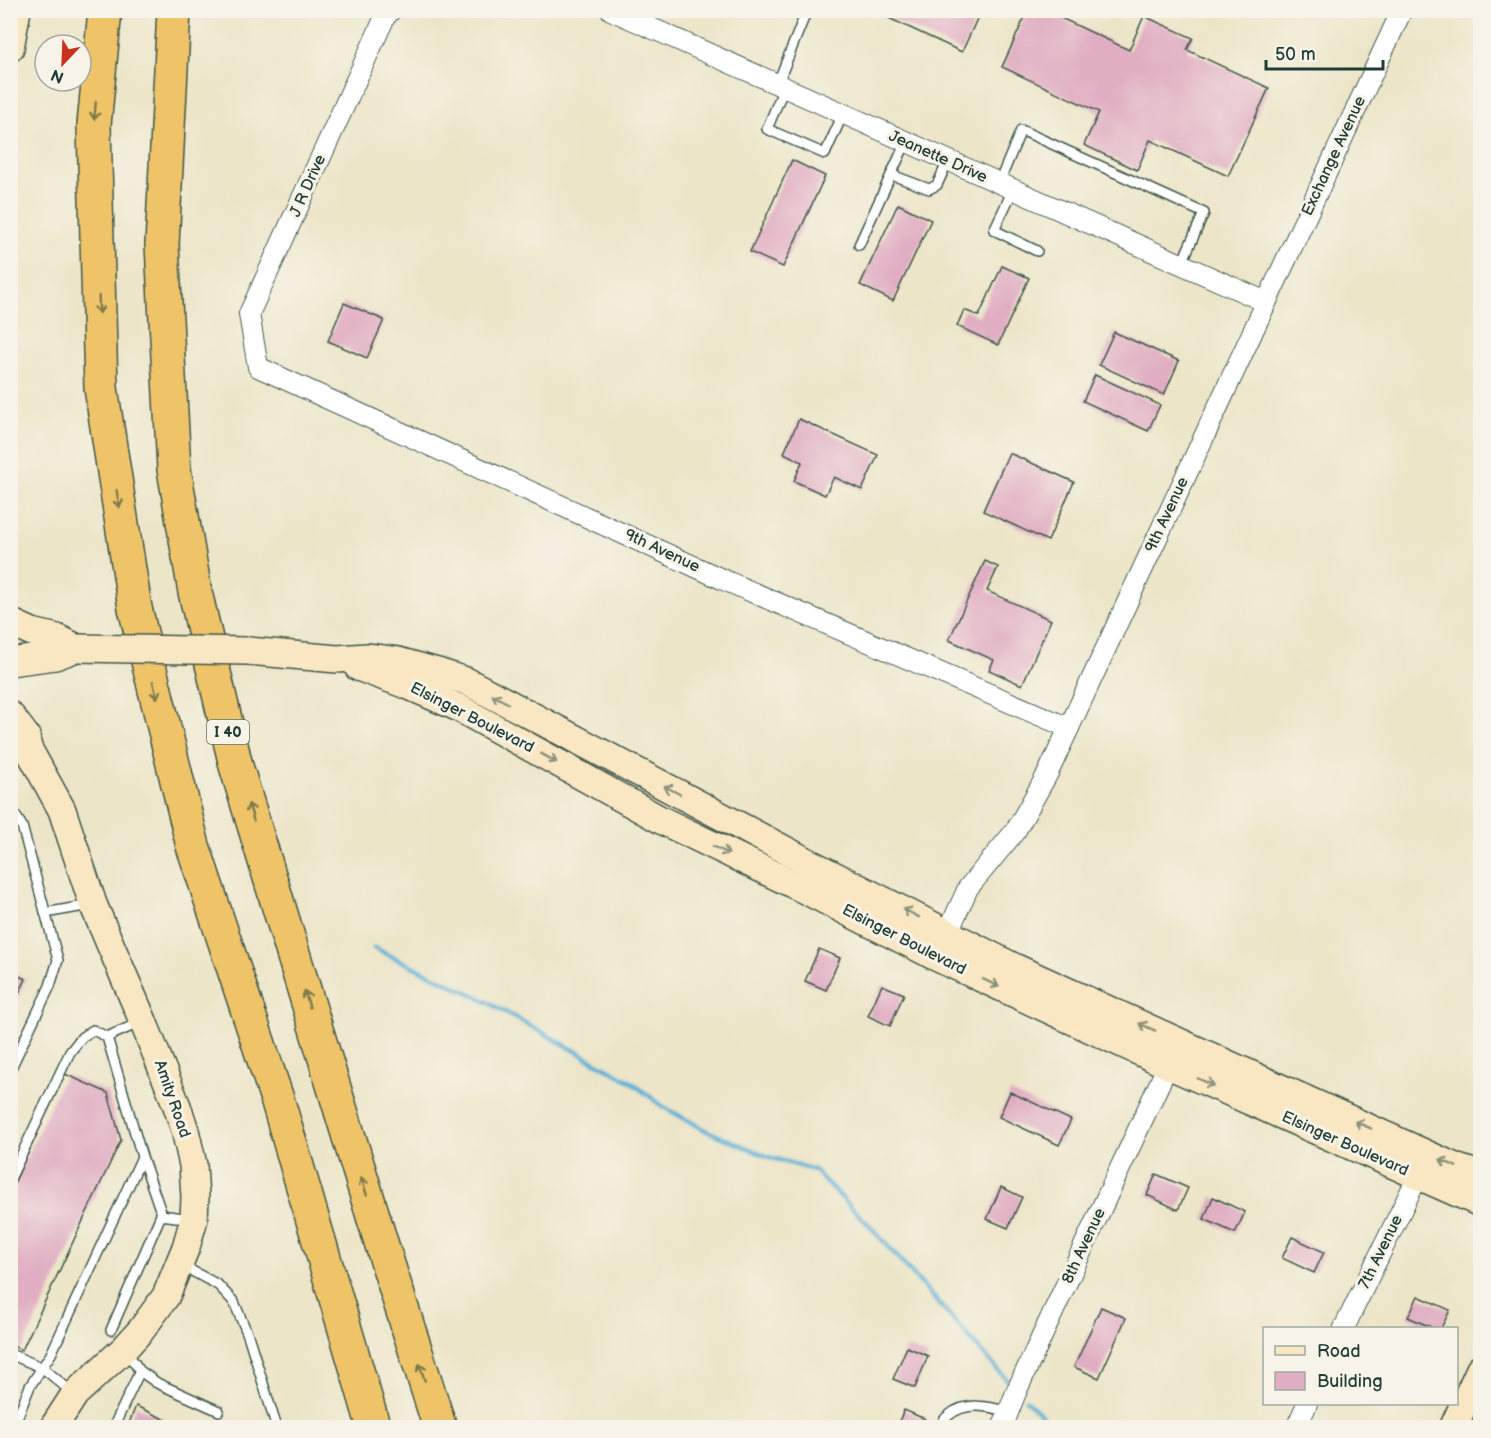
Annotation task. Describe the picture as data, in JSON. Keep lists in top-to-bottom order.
{
  "streets": {
    "highway": ["I 40"],
    "street": [
      "Exchange Avenue",
      "Jeanette Drive",
      "J R Drive",
      "9th Avenue",
      "Elsinger Boulevard",
      "Amity Road",
      "8th Avenue",
      "7th Avenue"
    ]
  },
  "crossings": [
    ["Exchange Avenue", "Jeanette Drive"],
    ["Exchange Avenue", "9th Avenue"],
    ["Jeanette Drive", "9th Avenue"],
    ["J R Drive", "9th Avenue"],
    ["9th Avenue", "Elsinger Boulevard"],
    ["Elsinger Boulevard", "8th Avenue"],
    ["Elsinger Boulevard", "7th Avenue"]
  ],
  "legend": ["Road", "Building"],
  "scale_bar": "50 m",
  "north": "bottom left"
}
